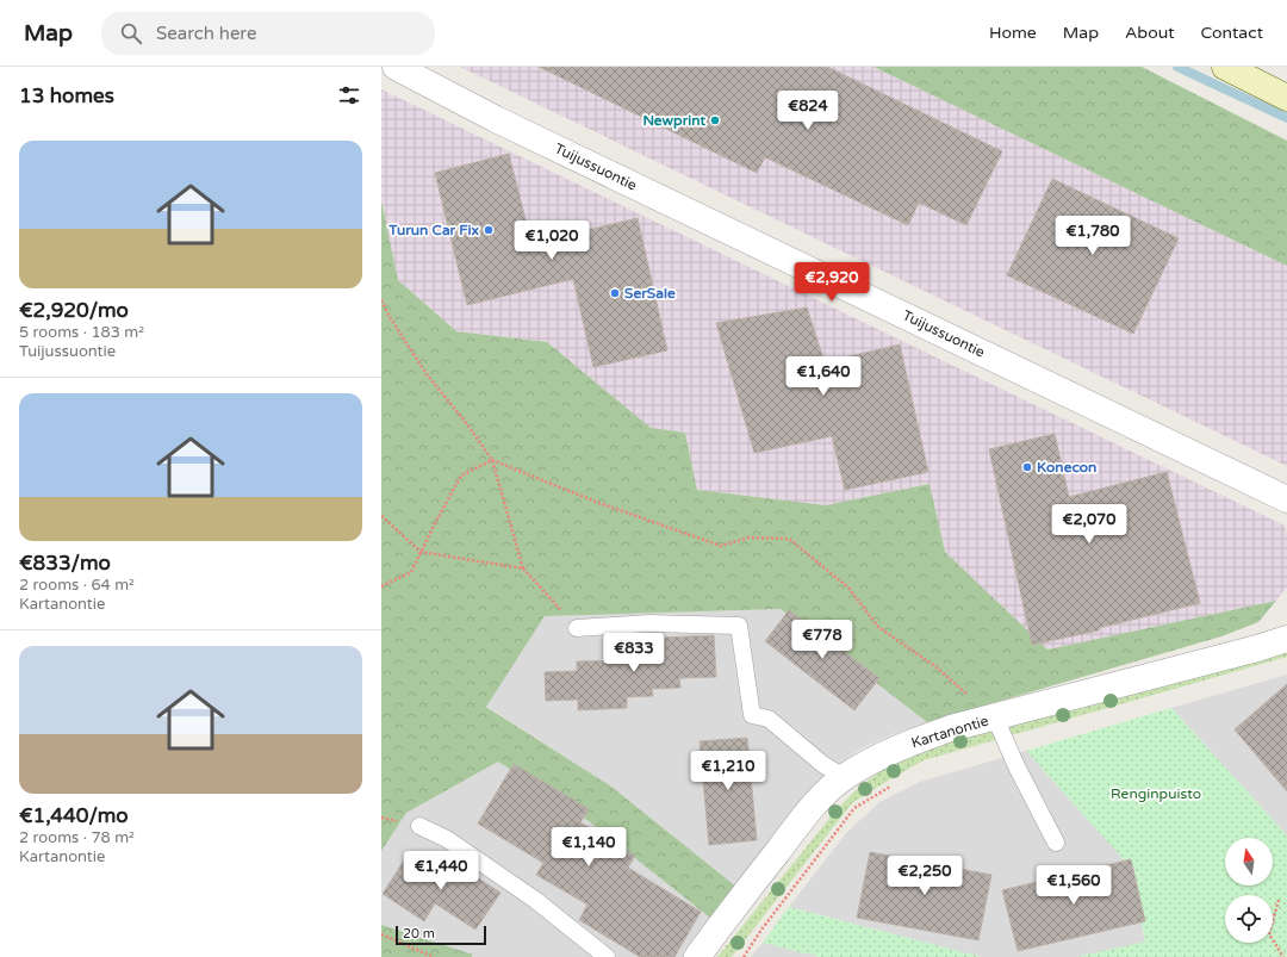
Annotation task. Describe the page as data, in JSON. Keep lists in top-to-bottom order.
{
  "streets": {
    "street": ["Tuijussuontie", "Kartanontie"]
  },
  "parks": ["Renginpuisto"],
  "places": [
    "Newprint",
    "Turun Car Fix",
    "SerSale",
    "Konecon"
  ],
  "scale_bar": "20 m",
  "north": "top",
  "page": {
    "header": "Map",
    "search": "Search here",
    "nav": [
      "Home",
      "Map",
      "About",
      "Contact"
    ],
    "heading": "13 homes",
    "price": [
      "€824",
      "€1,780",
      "€1,020",
      "€2,920",
      "€1,640",
      "€2,070",
      "€778",
      "€833",
      "€1,210",
      "€1,140",
      "€1,440",
      "€2,250",
      "€1,560"
    ],
    "list": [
      {
        "name": "€2,920/mo",
        "note": "5 rooms · 183 m² · Tuijussuontie"
      },
      {
        "name": "€833/mo",
        "note": "2 rooms · 64 m² · Kartanontie"
      },
      {
        "name": "€1,440/mo",
        "note": "2 rooms · 78 m² · Kartanontie"
      }
    ],
    "scale": "20 m"
  }
}
